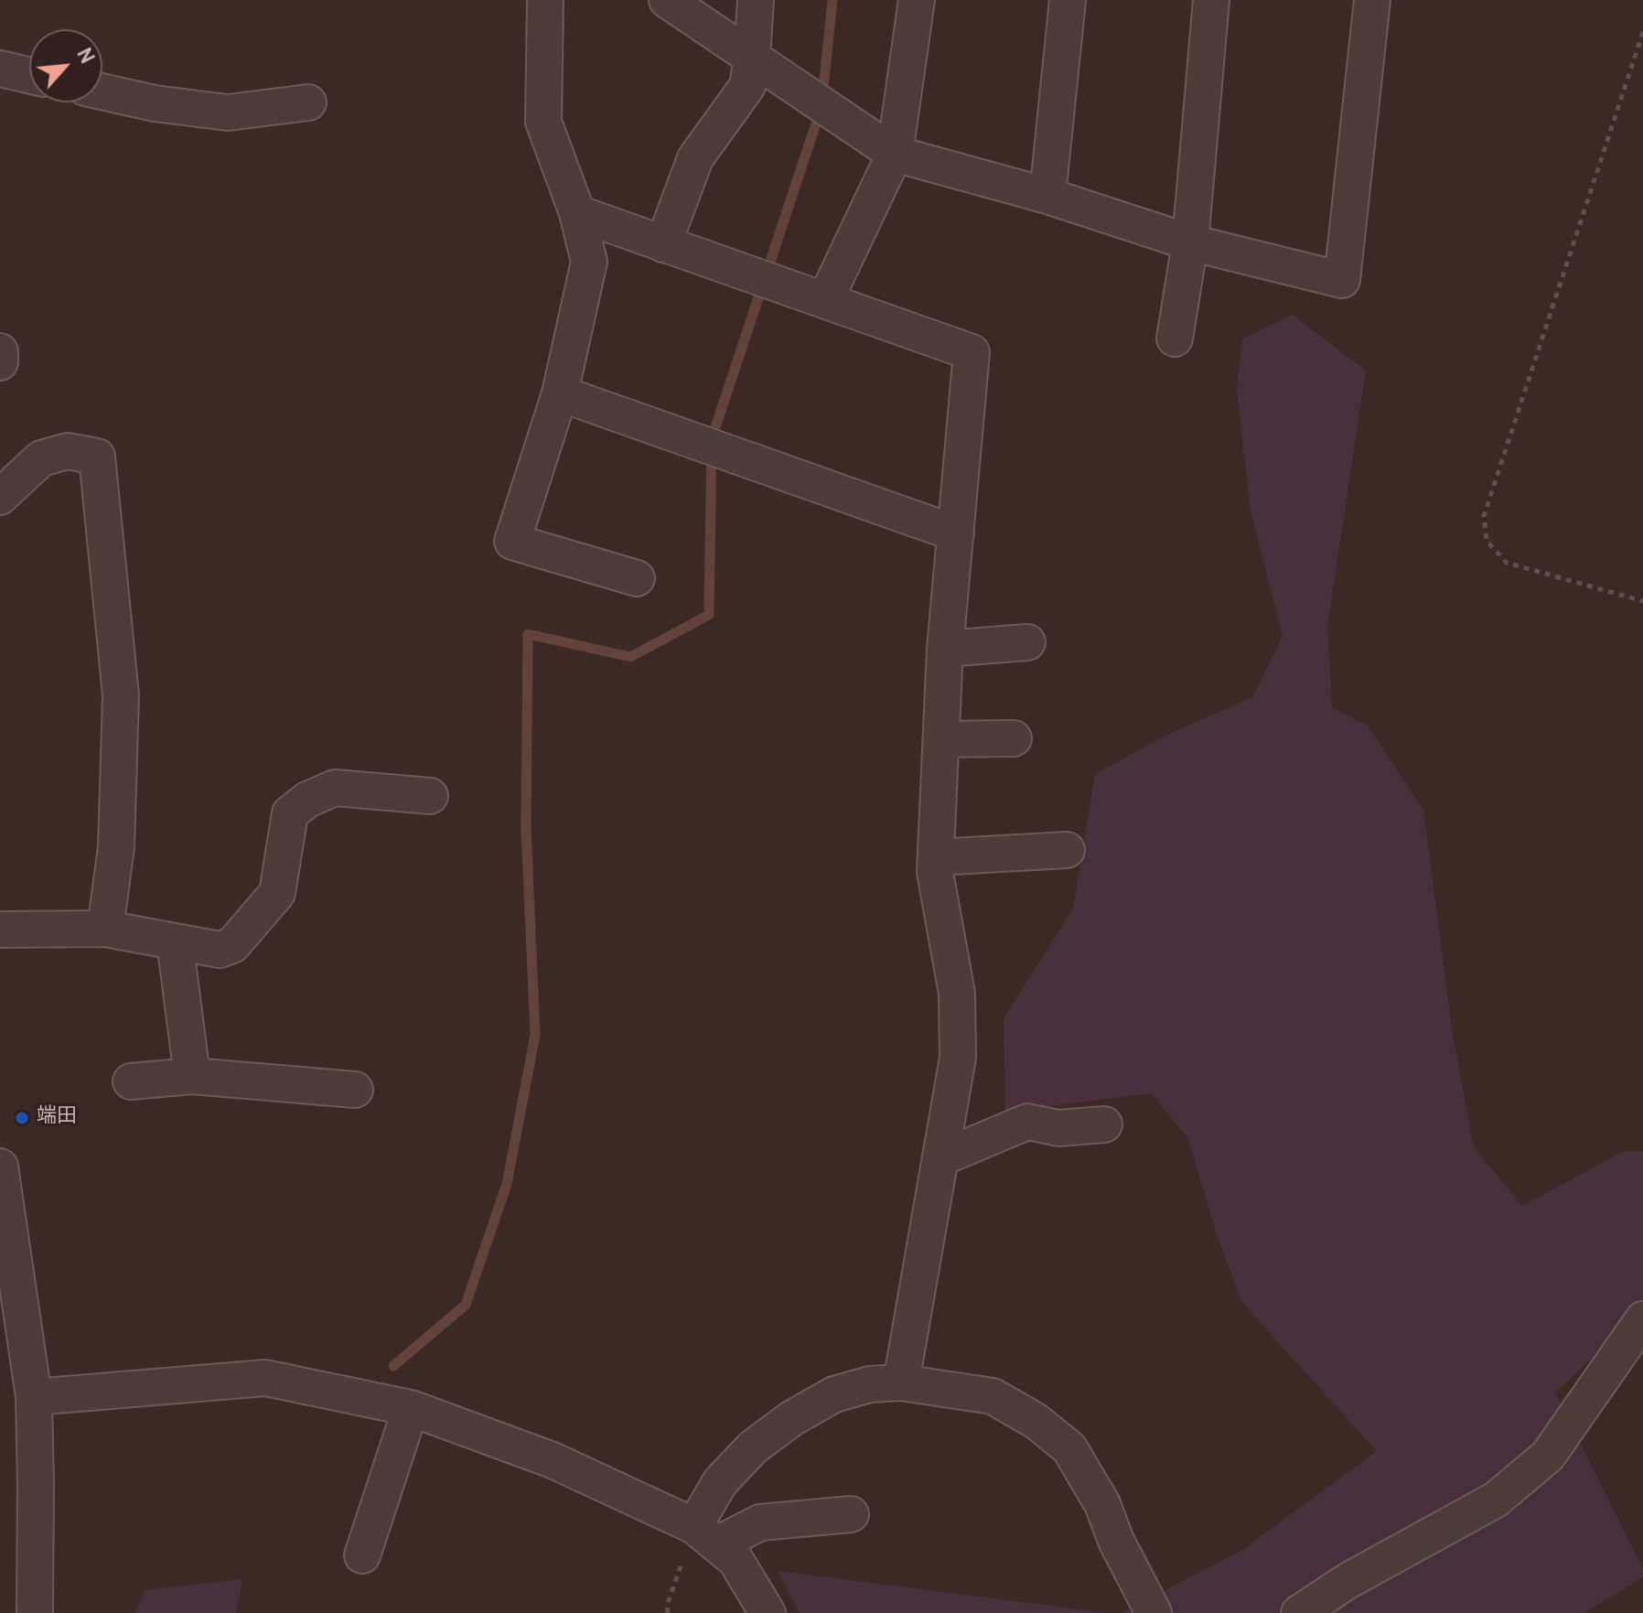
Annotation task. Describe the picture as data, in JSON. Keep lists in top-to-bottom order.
{
  "places": ["端田"],
  "north": "top right"
}
